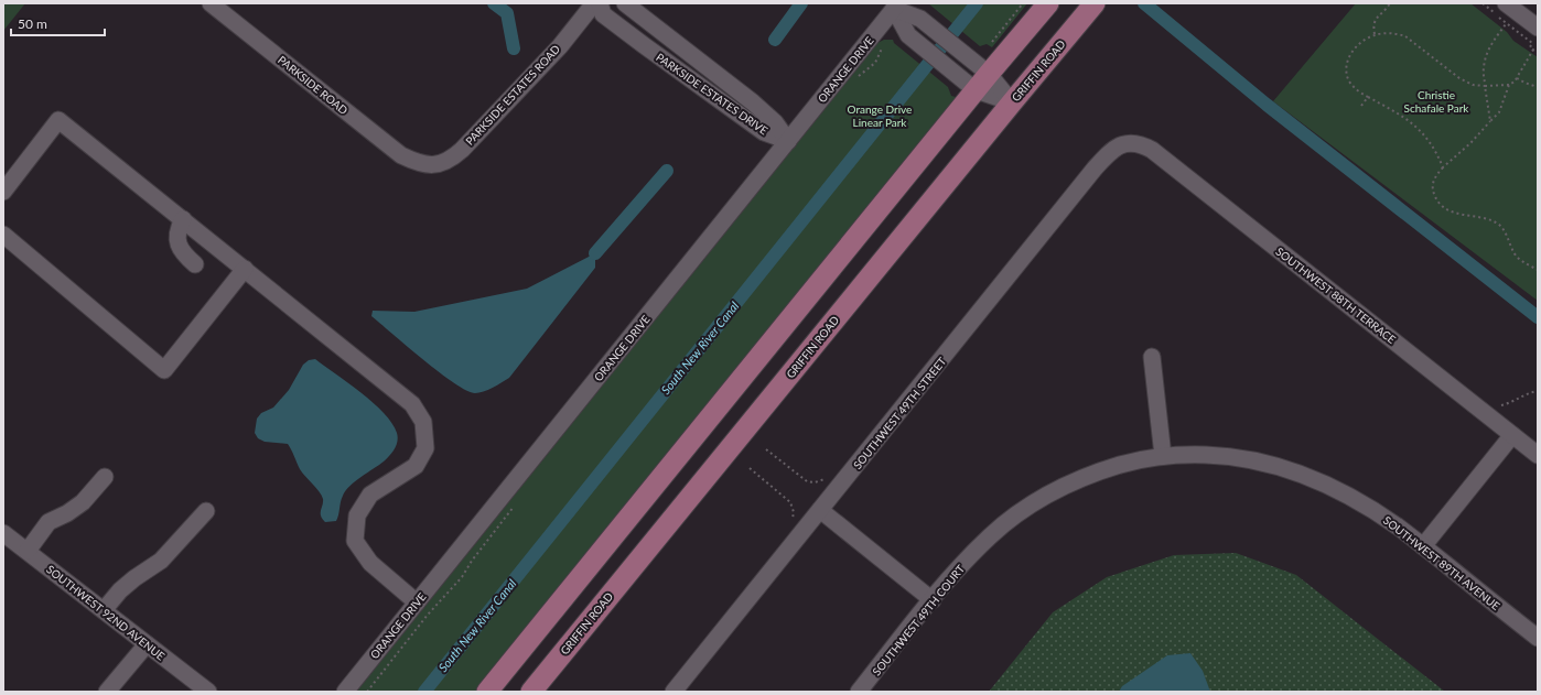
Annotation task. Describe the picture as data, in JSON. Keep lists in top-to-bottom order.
{
  "streets": {
    "main road": ["GRIFFIN ROAD"],
    "street": [
      "ORANGE DRIVE",
      "PARKSIDE ROAD",
      "PARKSIDE ESTATES DRIVE",
      "PARKSIDE ESTATES ROAD",
      "SOUTHWEST 88TH TERRACE",
      "SOUTHWEST 49TH STREET",
      "SOUTHWEST 89TH AVENUE",
      "SOUTHWEST 92ND AVENUE",
      "SOUTHWEST 49TH COURT"
    ]
  },
  "crossings": [
    ["ORANGE DRIVE", "PARKSIDE ESTATES DRIVE"],
    ["PARKSIDE ROAD", "PARKSIDE ESTATES ROAD"],
    ["SOUTHWEST 88TH TERRACE", "SOUTHWEST 49TH STREET"],
    ["SOUTHWEST 89TH AVENUE", "SOUTHWEST 49TH COURT"]
  ],
  "water": ["South New River Canal"],
  "parks": ["Christie Schafale Park", "Orange Drive Linear Park"],
  "scale_bar": "50 m"
}
